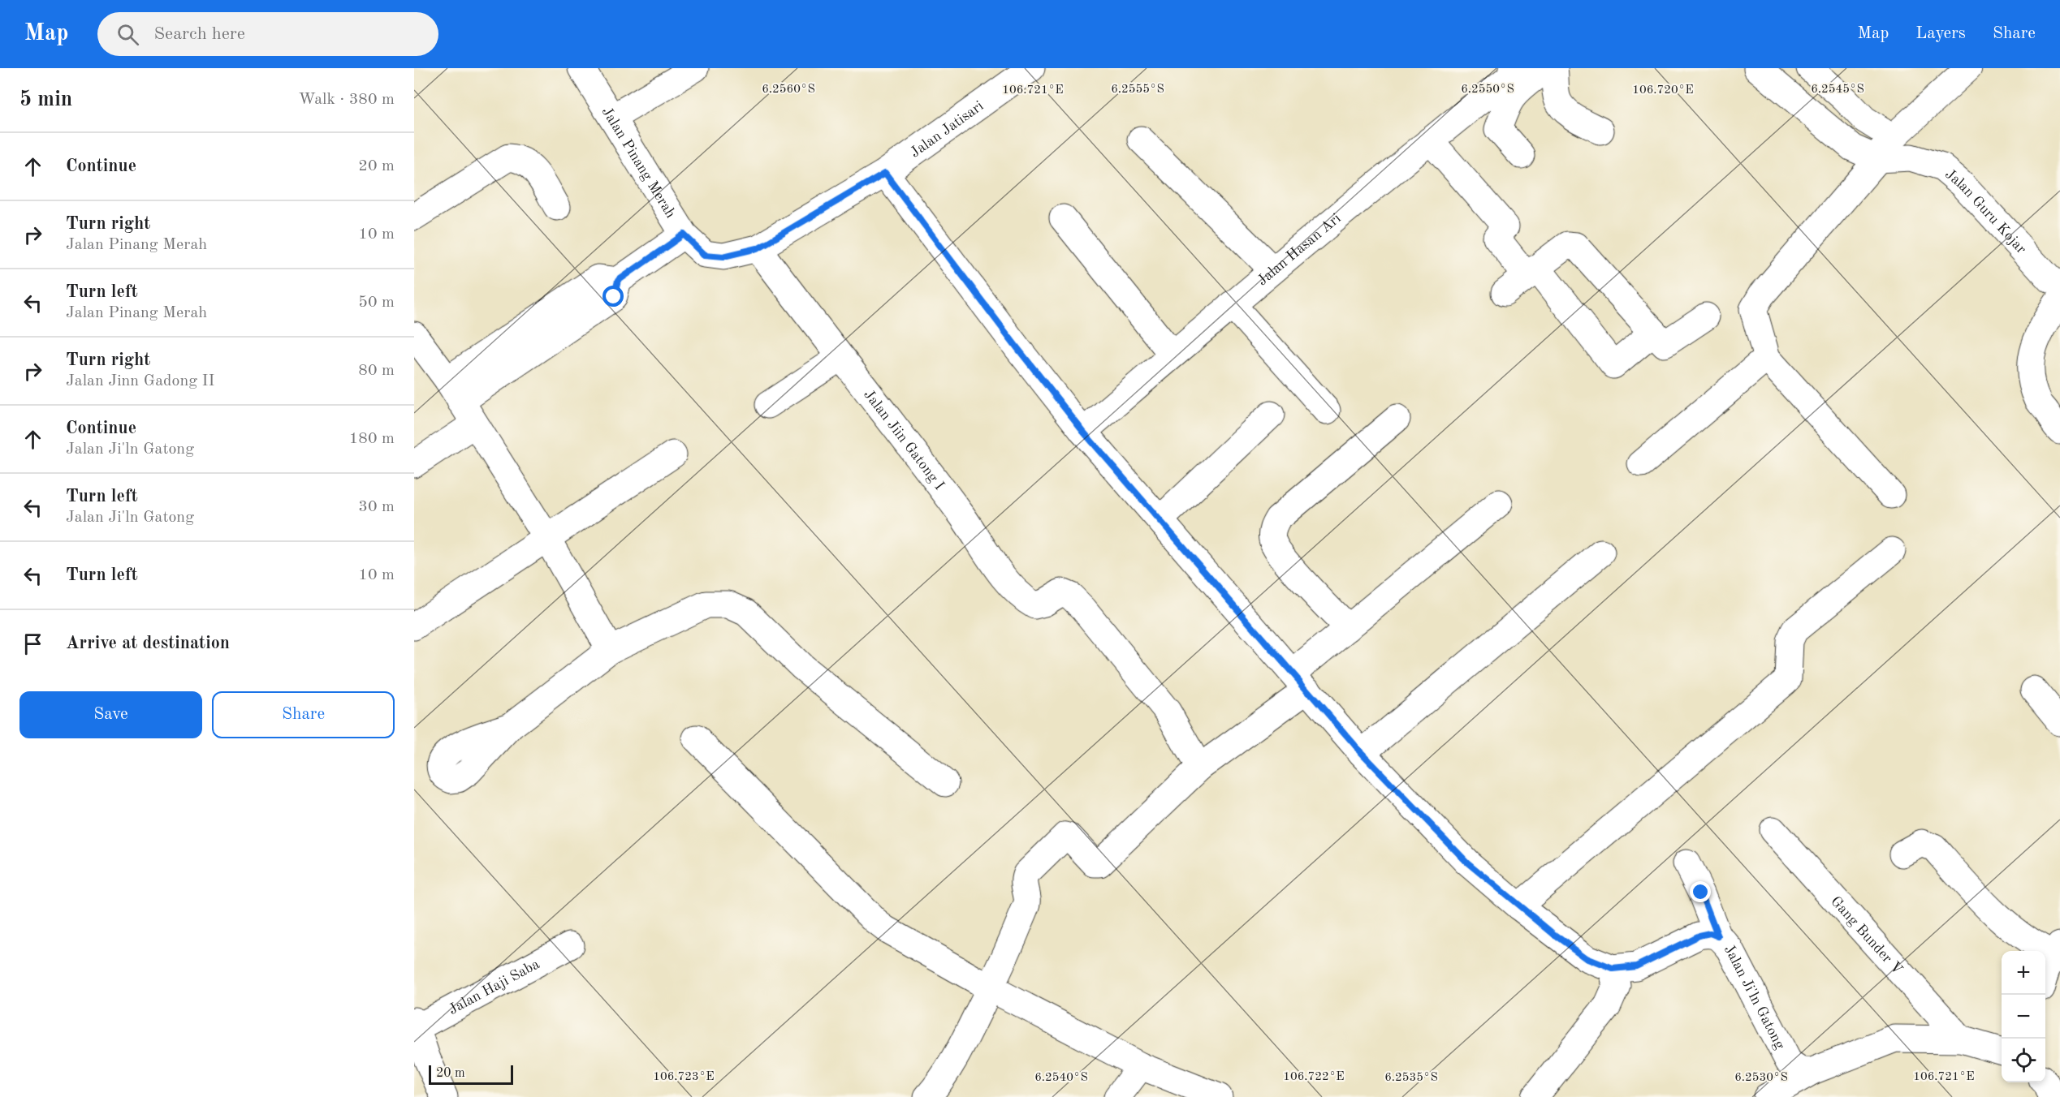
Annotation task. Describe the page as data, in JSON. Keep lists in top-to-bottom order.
{
  "streets": {
    "street": [
      "Jalan Jatisari",
      "Jalan Pinang Merah",
      "Jalan Guru Kojar",
      "Jalan Hasan Ari",
      "Jalan Jiin Gatong I",
      "Gang Bunder V",
      "Jalan Haji Saba",
      "Jalan Ji'ln Gatong"
    ]
  },
  "crossings": [
    ["Jalan Jatisari", "Jalan Pinang Merah"],
    ["Jalan Jatisari", "Jalan Ji'ln Gatong"],
    ["Jalan Pinang Merah", "Jalan Jiin Gatong I"],
    ["Jalan Pinang Merah", "Jalan Ji'ln Gatong"],
    ["Jalan Hasan Ari", "Jalan Ji'ln Gatong"]
  ],
  "scale_bar": "20 m",
  "page": {
    "header": "Map",
    "search": "Search here",
    "nav": ["Map", "Layers", "Share"],
    "heading": ["5 min", "Walk · 380 m"],
    "list": [
      ["Continue", "20 m"],
      ["Turn right", "Jalan Pinang Merah", "10 m"],
      ["Turn left", "Jalan Pinang Merah", "50 m"],
      ["Turn right", "Jalan Jinn Gadong II", "80 m"],
      ["Continue", "Jalan Ji'ln Gatong", "180 m"],
      ["Turn left", "Jalan Ji'ln Gatong", "30 m"],
      ["Turn left", "10 m"],
      "Arrive at destination"
    ],
    "buttons": ["Save", "Share"],
    "map_buttons": ["+", "−"],
    "scale": "20 m"
  },
  "coordinates": [
    "6.2560°S",
    "6.2555°S",
    "6.2550°S",
    "6.2545°S",
    "106.721°E",
    "106.720°E",
    "106.723°E",
    "106.722°E",
    "6.2540°S",
    "6.2535°S",
    "6.2530°S"
  ]
}
